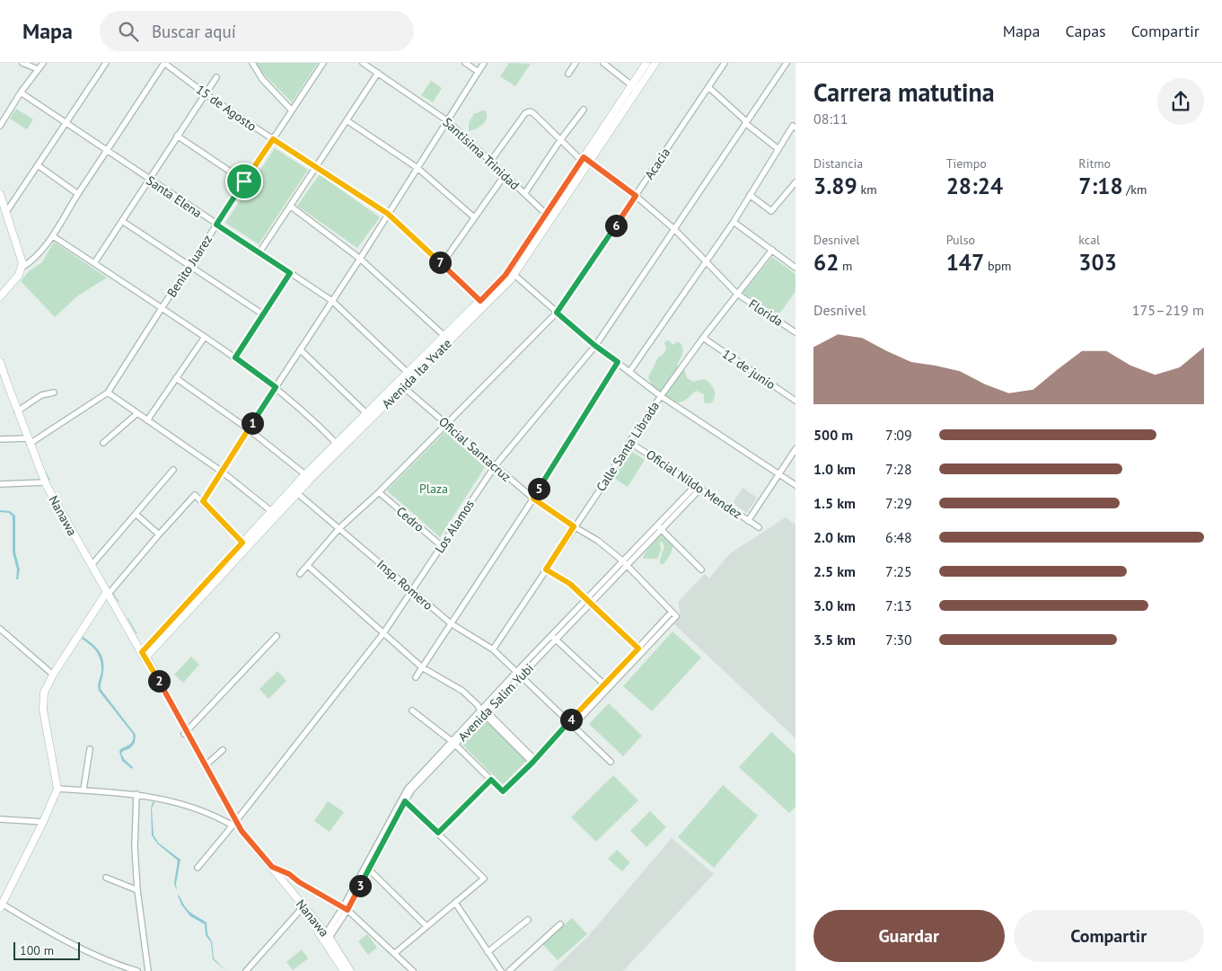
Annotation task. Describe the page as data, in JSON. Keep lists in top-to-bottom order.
{
  "streets": {
    "street": [
      "15 de Agosto",
      "Santisima Trinidad",
      "Acacia",
      "Santa Elena",
      "Benito Juarez",
      "Florida",
      "12 de junio",
      "Avenida Ita Yvate",
      "Calle Santa Librada",
      "Oficial Santacruz",
      "Oficial Nildo Mendez",
      "Nanawa",
      "Cedro",
      "Los Alamos",
      "Insp. Romero",
      "Avenida Salim Yubi"
    ]
  },
  "crossings": [
    ["15 de Agosto", "Benito Juarez"],
    ["15 de Agosto", "Avenida Ita Yvate"],
    ["Santisima Trinidad", "Florida"],
    ["Santisima Trinidad", "Avenida Ita Yvate"],
    ["Acacia", "Florida"],
    ["Acacia", "Oficial Santacruz"],
    ["Acacia", "Cedro"],
    ["Acacia", "Insp. Romero"],
    ["Santa Elena", "Benito Juarez"],
    ["Santa Elena", "Avenida Ita Yvate"],
    ["Benito Juarez", "Nanawa"],
    ["Florida", "Avenida Ita Yvate"],
    ["Florida", "Calle Santa Librada"],
    ["Florida", "Los Alamos"],
    ["12 de junio", "Calle Santa Librada"],
    ["Avenida Ita Yvate", "Oficial Santacruz"],
    ["Avenida Ita Yvate", "Nanawa"],
    ["Avenida Ita Yvate", "Insp. Romero"],
    ["Calle Santa Librada", "Oficial Santacruz"],
    ["Calle Santa Librada", "Oficial Nildo Mendez"],
    ["Calle Santa Librada", "Insp. Romero"],
    ["Oficial Santacruz", "Los Alamos"],
    ["Oficial Santacruz", "Avenida Salim Yubi"],
    ["Oficial Nildo Mendez", "Avenida Salim Yubi"],
    ["Nanawa", "Los Alamos"],
    ["Nanawa", "Avenida Salim Yubi"],
    ["Cedro", "Los Alamos"],
    ["Los Alamos", "Insp. Romero"],
    ["Insp. Romero", "Avenida Salim Yubi"]
  ],
  "parks": ["Plaza"],
  "scale_bar": "100 m",
  "page": {
    "header": "Mapa",
    "search": "Buscar aquí",
    "nav": ["Mapa", "Capas", "Compartir"],
    "heading": ["Carrera matutina", "08:11"],
    "stats": [
      ["Distancia", "3.89 km"],
      ["Tiempo", "28:24"],
      ["Ritmo", "7:18 /km"],
      ["Desnivel", "62 m"],
      ["Pulso", "147 bpm"],
      ["kcal", "303"]
    ],
    "pins": [
      "6",
      "7",
      "1",
      "5",
      "2",
      "4",
      "3"
    ],
    "chart": ["Desnivel", "175–219 m"],
    "list": [
      {
        "name": "500 m",
        "note": "7:09"
      },
      {
        "name": "1.0 km",
        "note": "7:28"
      },
      {
        "name": "1.5 km",
        "note": "7:29"
      },
      {
        "name": "2.0 km",
        "note": "6:48"
      },
      {
        "name": "2.5 km",
        "note": "7:25"
      },
      {
        "name": "3.0 km",
        "note": "7:13"
      },
      {
        "name": "3.5 km",
        "note": "7:30"
      }
    ],
    "buttons": ["Guardar", "Compartir"],
    "scale": "100 m"
  }
}
